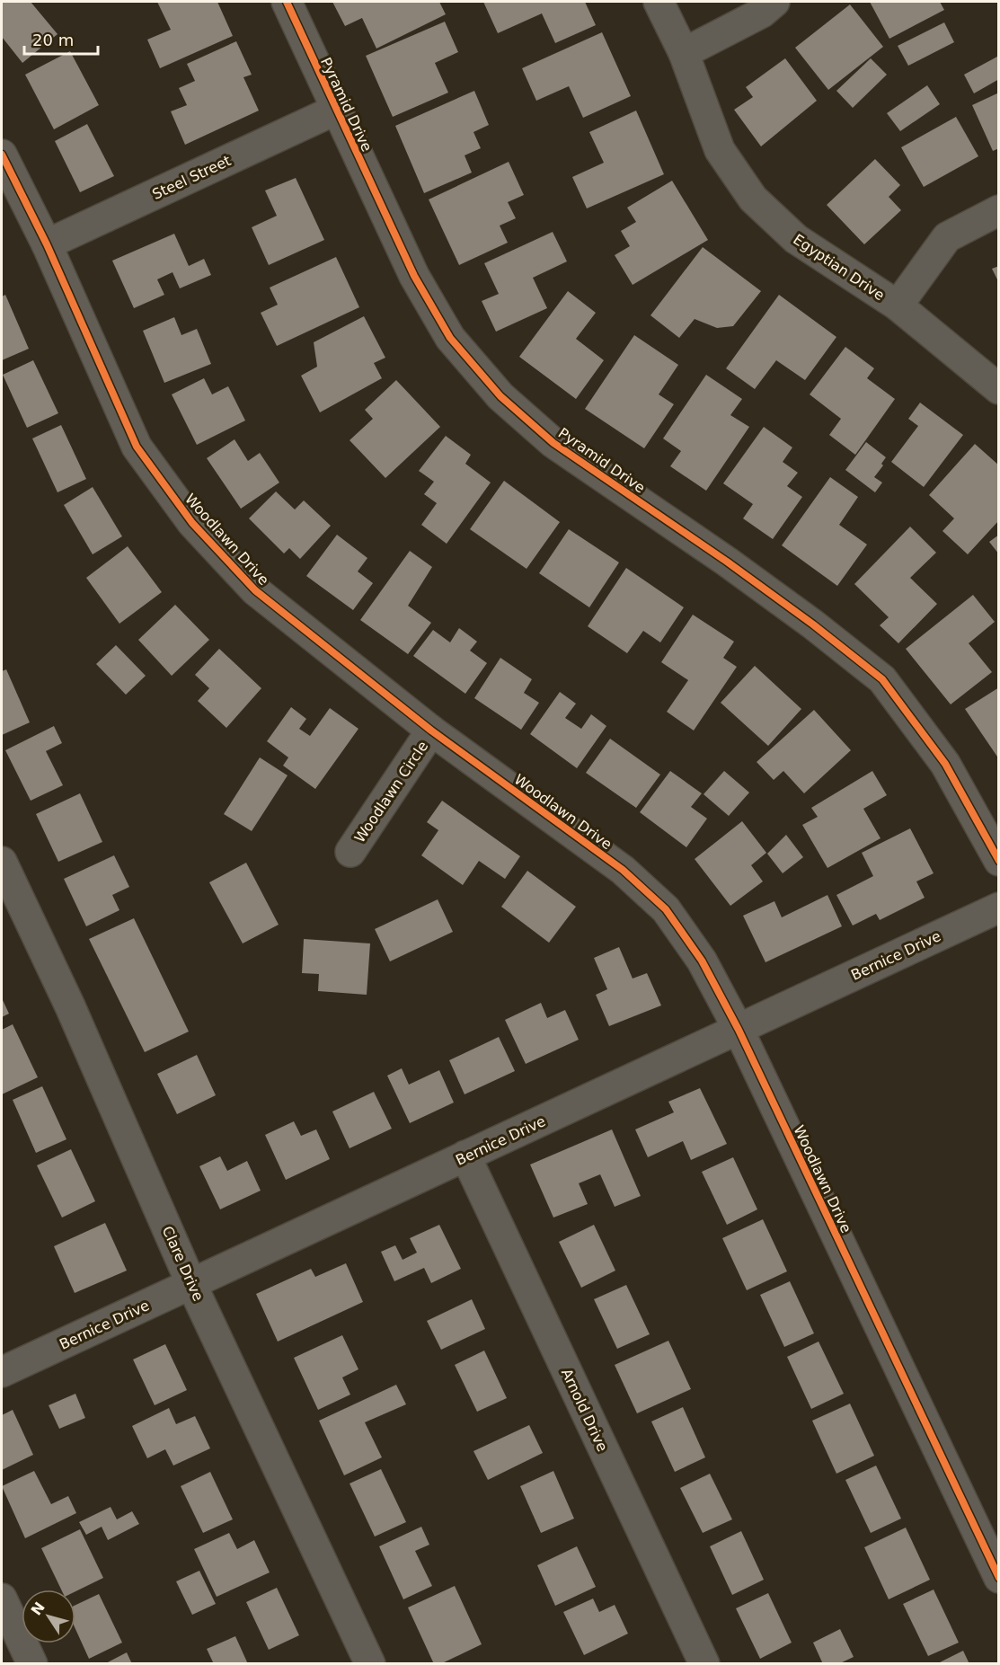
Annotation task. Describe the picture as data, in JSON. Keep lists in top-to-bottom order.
{
  "streets": {
    "street": [
      "Pyramid Drive",
      "Steel Street",
      "Egyptian Drive",
      "Woodlawn Drive",
      "Woodlawn Circle",
      "Bernice Drive",
      "Clare Drive",
      "Arnold Drive"
    ]
  },
  "crossings": [
    ["Pyramid Drive", "Steel Street"],
    ["Steel Street", "Woodlawn Drive"],
    ["Woodlawn Drive", "Woodlawn Circle"],
    ["Woodlawn Drive", "Bernice Drive"],
    ["Bernice Drive", "Clare Drive"],
    ["Bernice Drive", "Arnold Drive"]
  ],
  "scale_bar": "20 m",
  "north": "top left"
}
